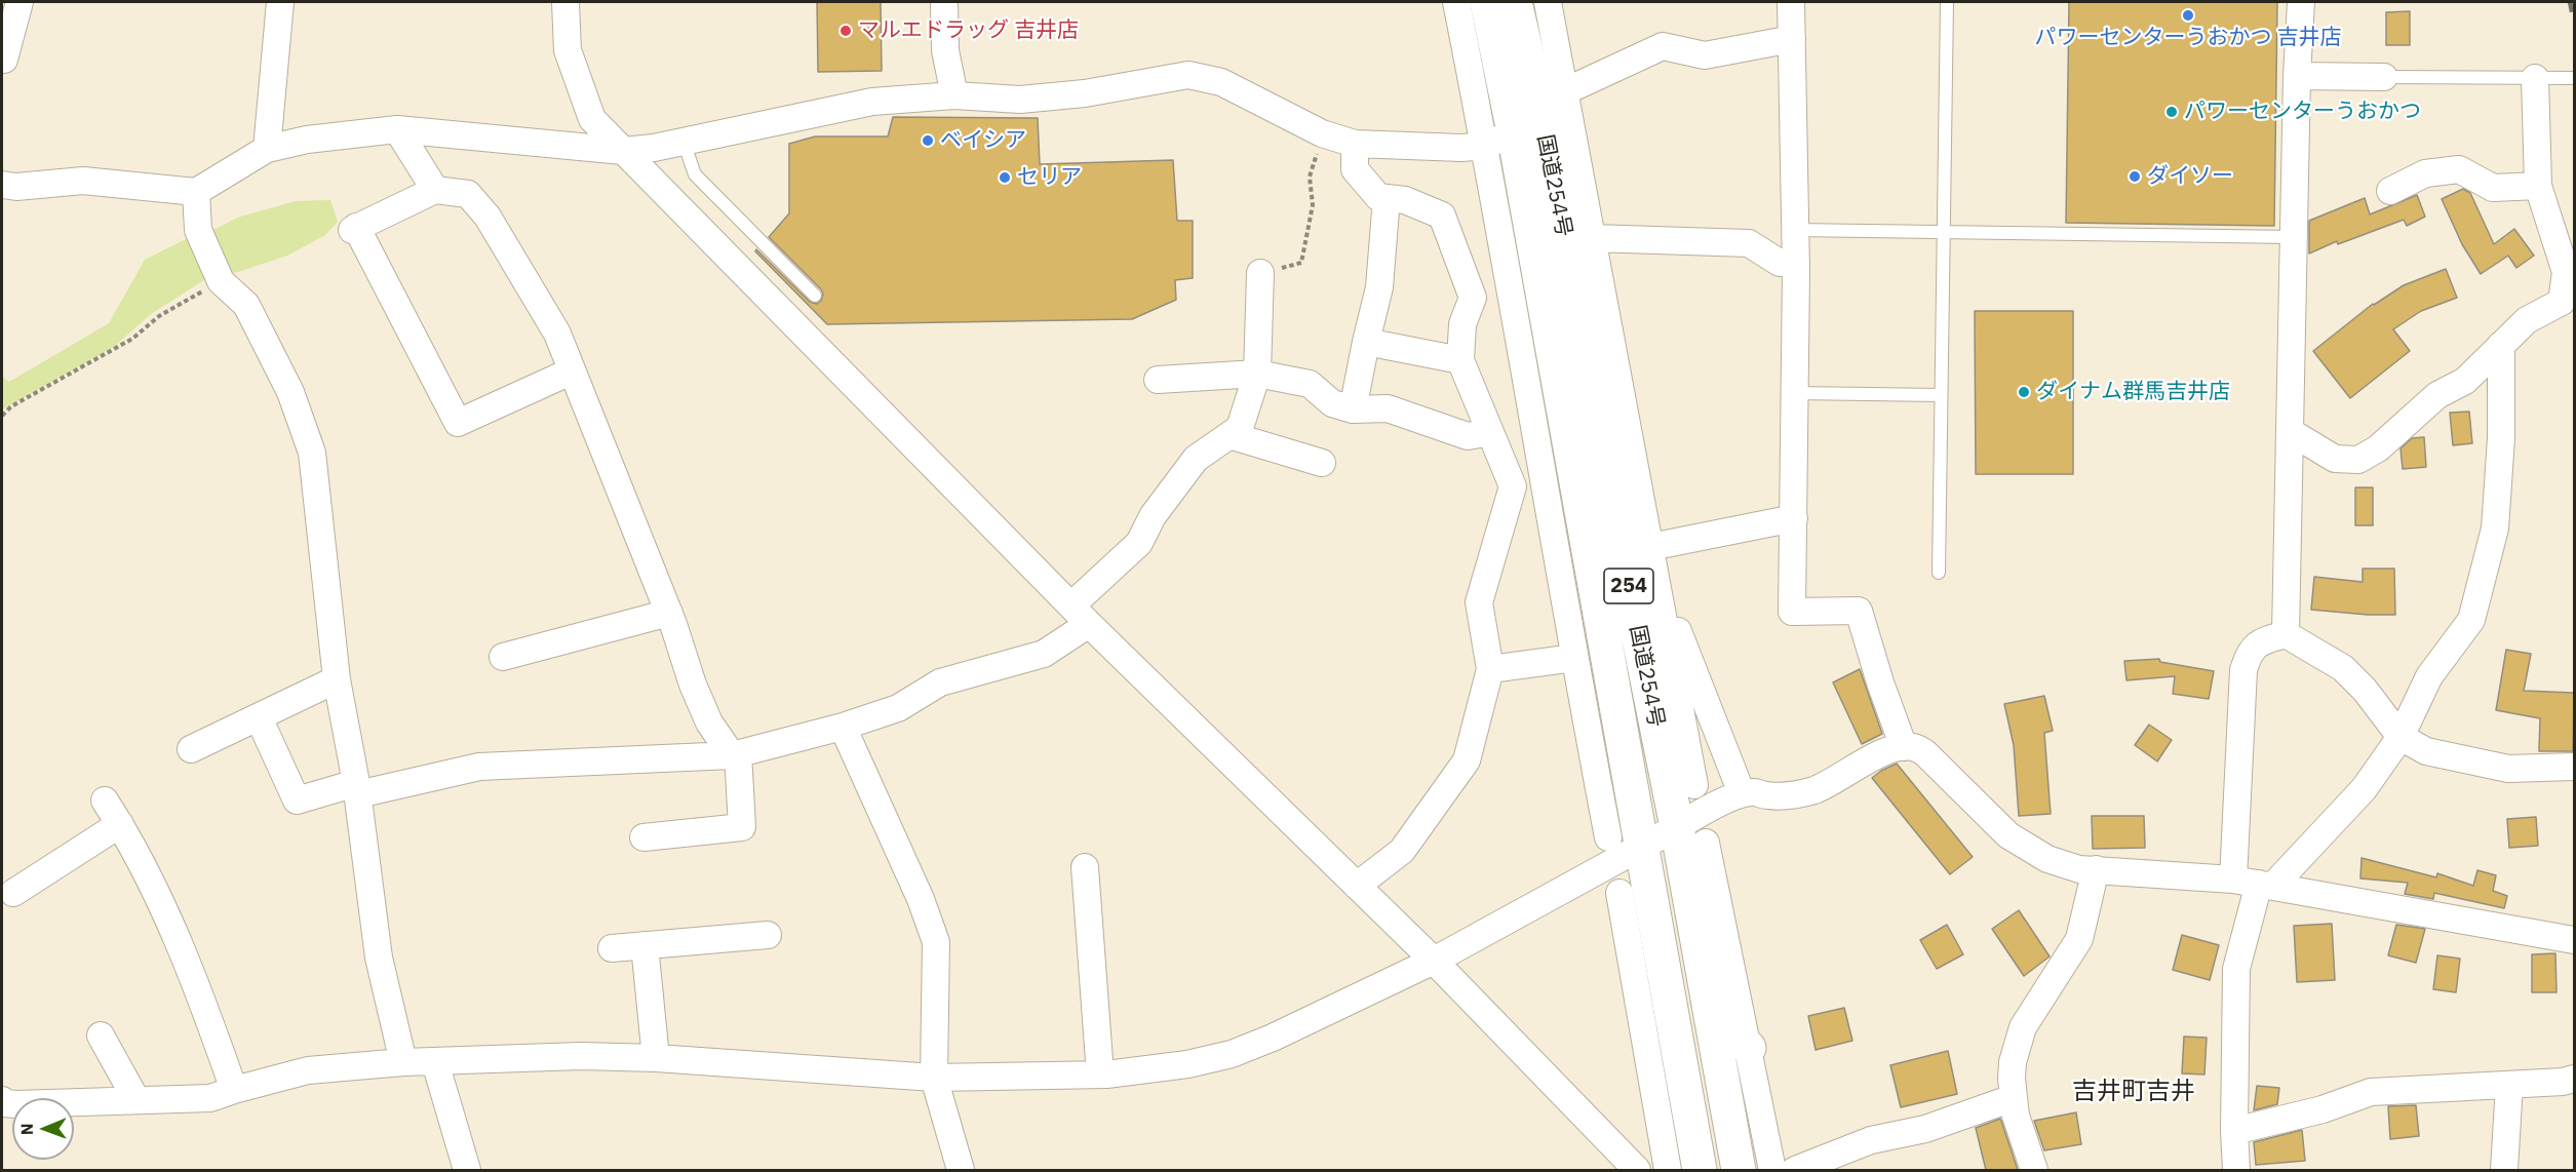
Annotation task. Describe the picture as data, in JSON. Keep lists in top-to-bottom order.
{
  "streets": {
    "highway": ["国道254号", "254"]
  },
  "districts": ["吉井町吉井"],
  "places": [
    "パワーセンターうおかつ 吉井店",
    "マルエドラッグ 吉井店",
    "パワーセンターうおかつ",
    "ベイシア",
    "ダイソー",
    "セリア",
    "ダイナム群馬吉井店"
  ],
  "north": "left"
}
